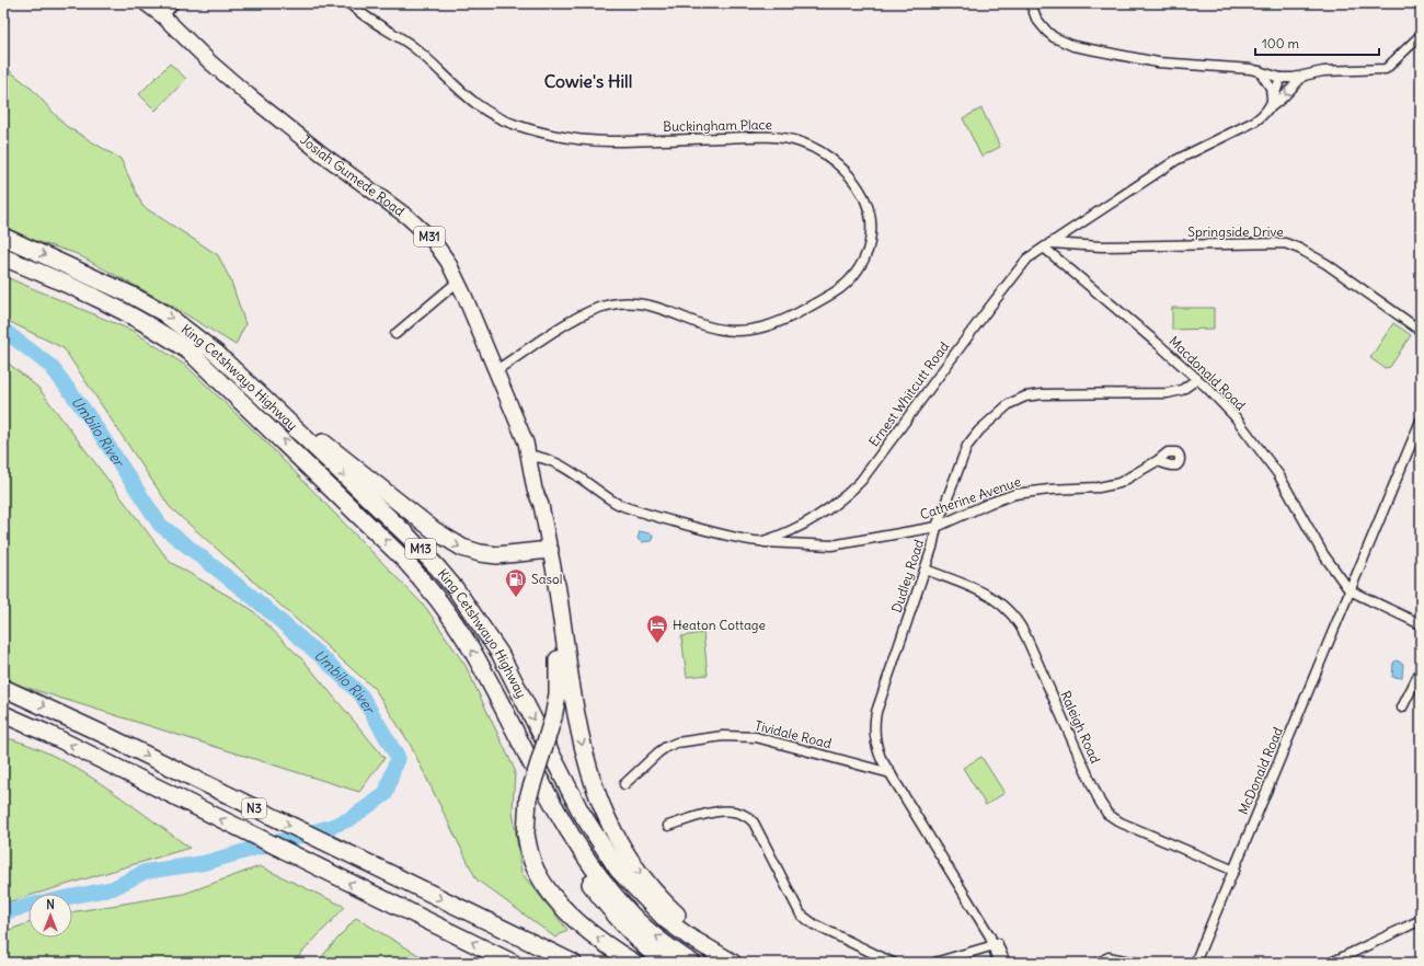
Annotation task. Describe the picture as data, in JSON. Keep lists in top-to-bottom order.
{
  "streets": {
    "highway": ["King Cetshwayo Highway", "M13", "N3"],
    "main road": ["Josiah Gumede Road", "M31"],
    "street": [
      "Buckingham Place",
      "Springside Drive",
      "Macdonald Road",
      "Ernest Whitcutt Road",
      "Catherine Avenue",
      "Dudley Road",
      "Raleigh Road",
      "Tividale Road",
      "McDonald Road"
    ]
  },
  "crossings": [
    ["Buckingham Place", "Josiah Gumede Road"],
    ["Springside Drive", "Macdonald Road"],
    ["Springside Drive", "Ernest Whitcutt Road"],
    ["Macdonald Road", "Ernest Whitcutt Road"],
    ["Macdonald Road", "Dudley Road"],
    ["Macdonald Road", "McDonald Road"],
    ["Ernest Whitcutt Road", "Catherine Avenue"],
    ["Catherine Avenue", "Dudley Road"],
    ["Dudley Road", "Raleigh Road"],
    ["Dudley Road", "Tividale Road"],
    ["Raleigh Road", "McDonald Road"]
  ],
  "districts": ["Cowie's Hill"],
  "water": ["Umbilo River"],
  "places": {
    "fuel station": ["Sasol"],
    "hotel": ["Heaton Cottage"]
  },
  "scale_bar": "100 m",
  "north": "top"
}
